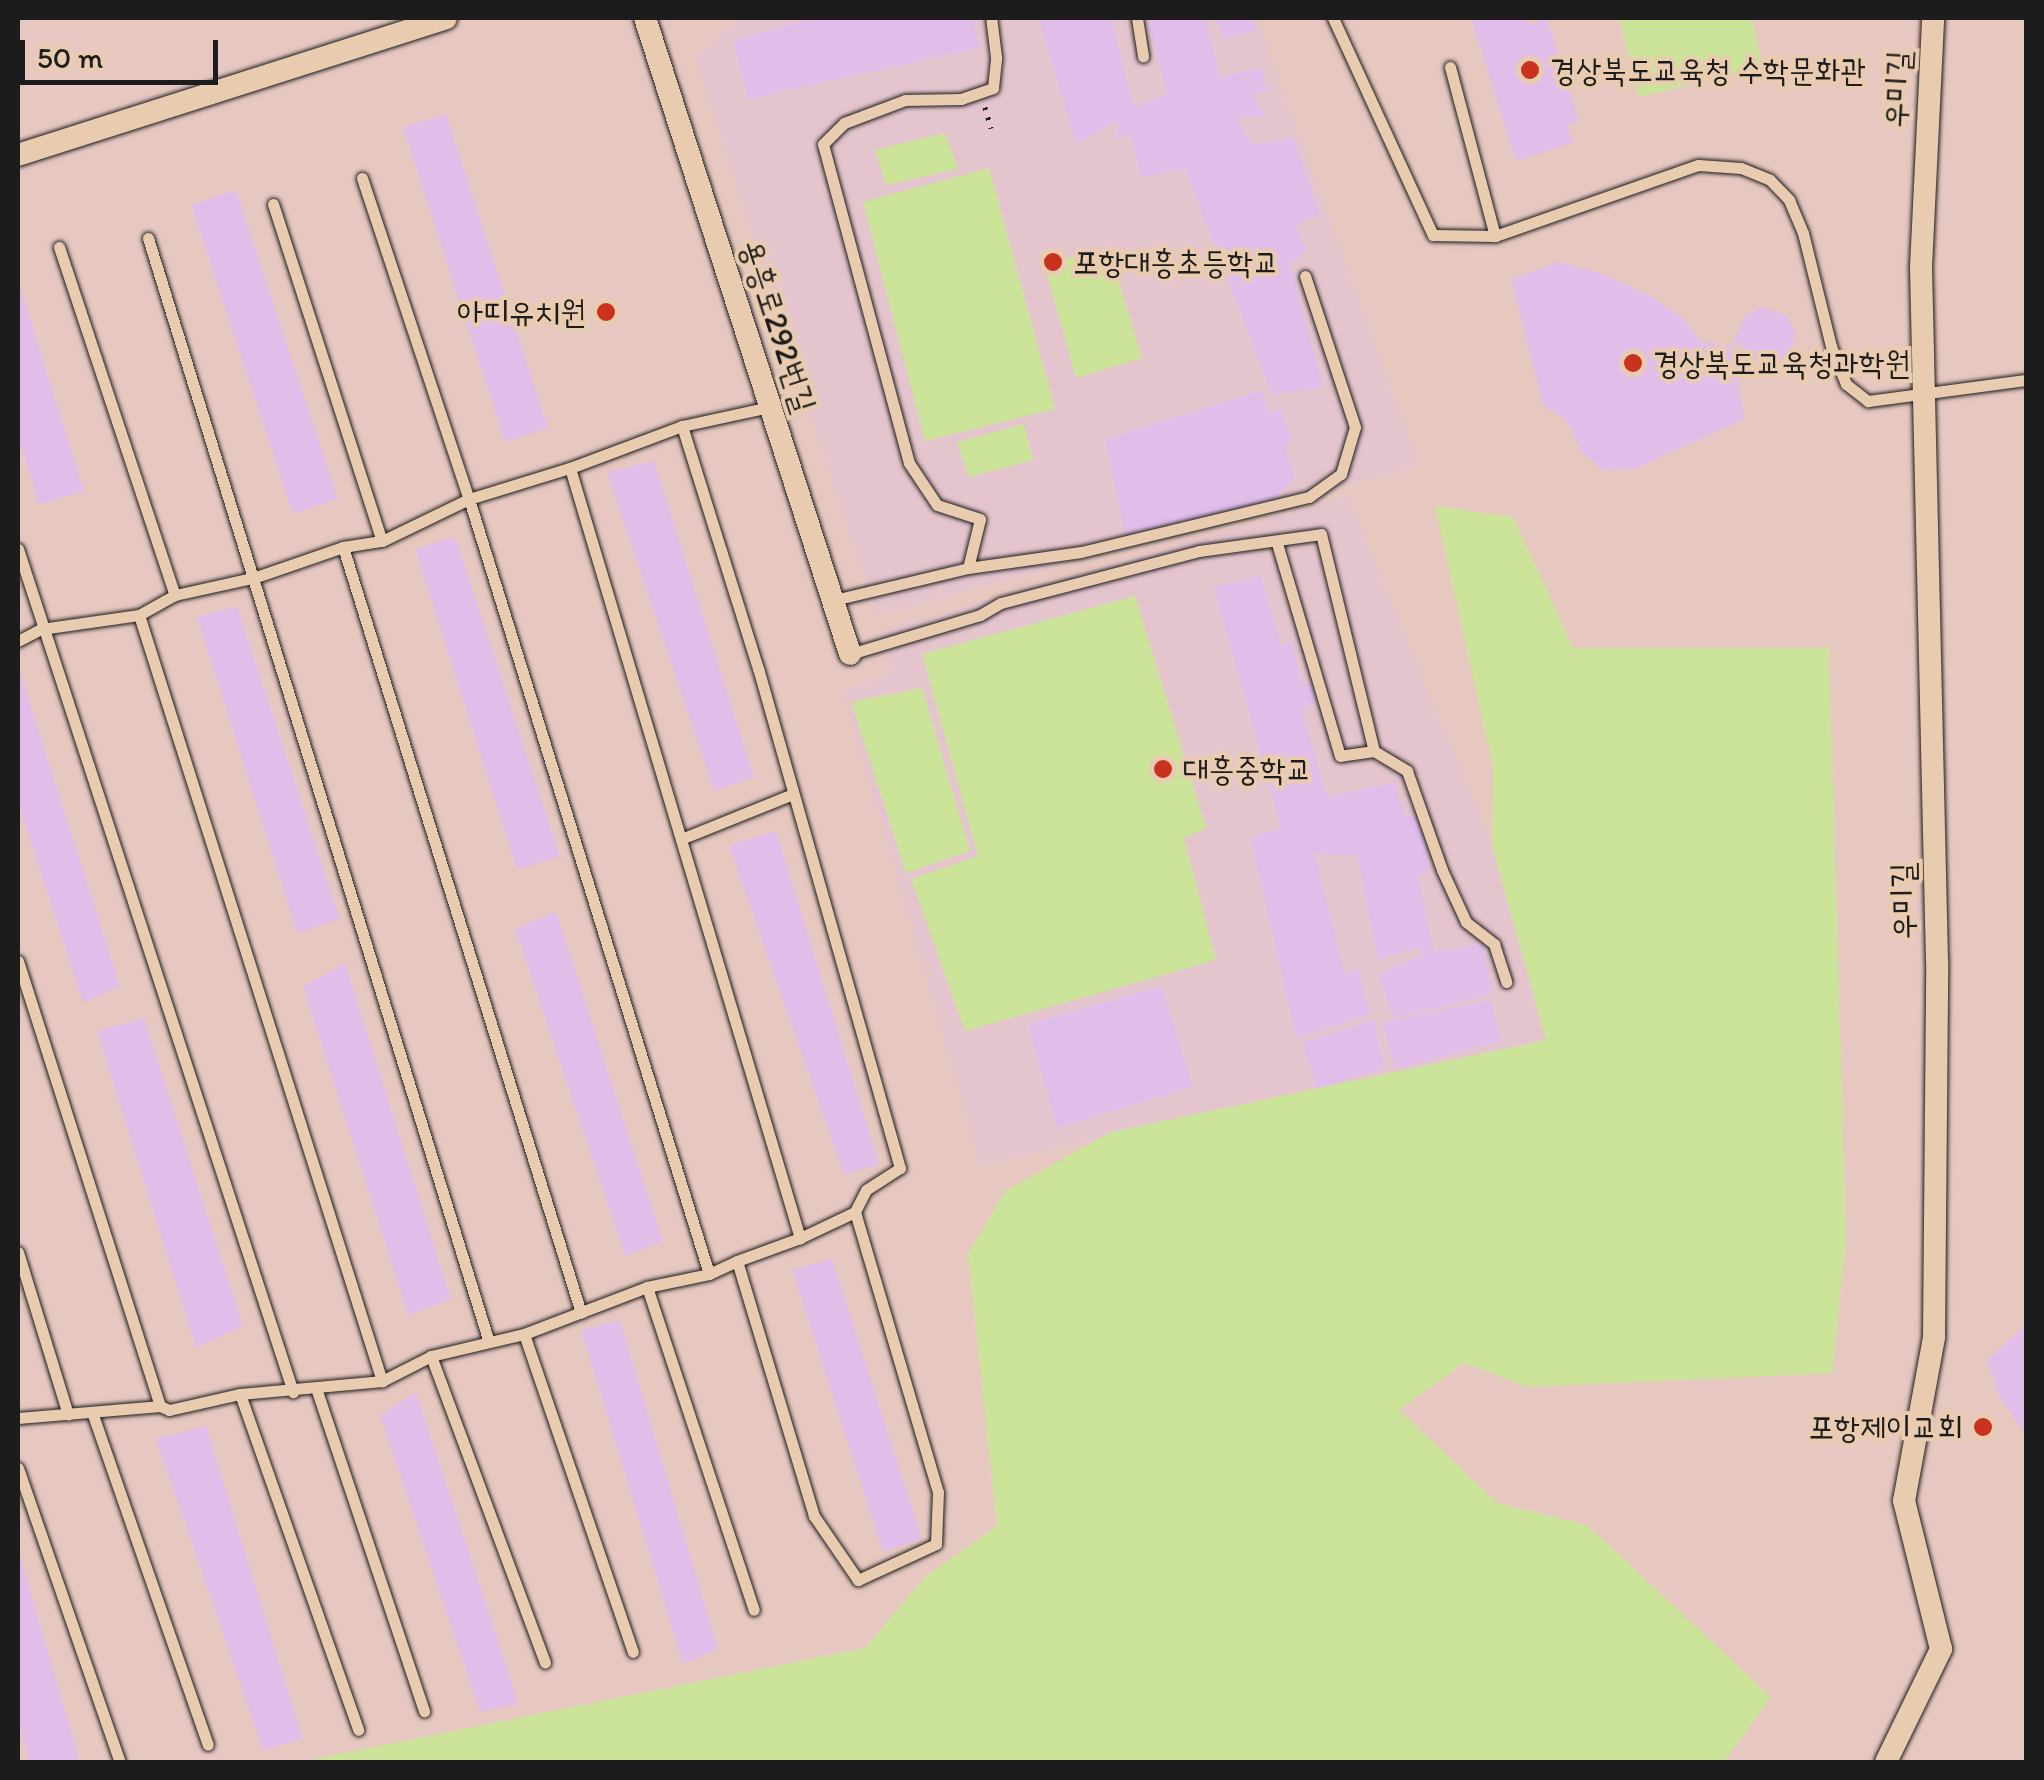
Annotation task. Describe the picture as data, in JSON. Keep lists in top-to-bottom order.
{
  "streets": {
    "street": ["우미길", "용흥로292번길"]
  },
  "places": [
    "경상북도교육청 수학문화관",
    "포항대흥초등학교",
    "아띠유치원",
    "경상북도교육청과학원",
    "대흥중학교",
    "포항제이교회"
  ],
  "scale_bar": "50 m"
}
